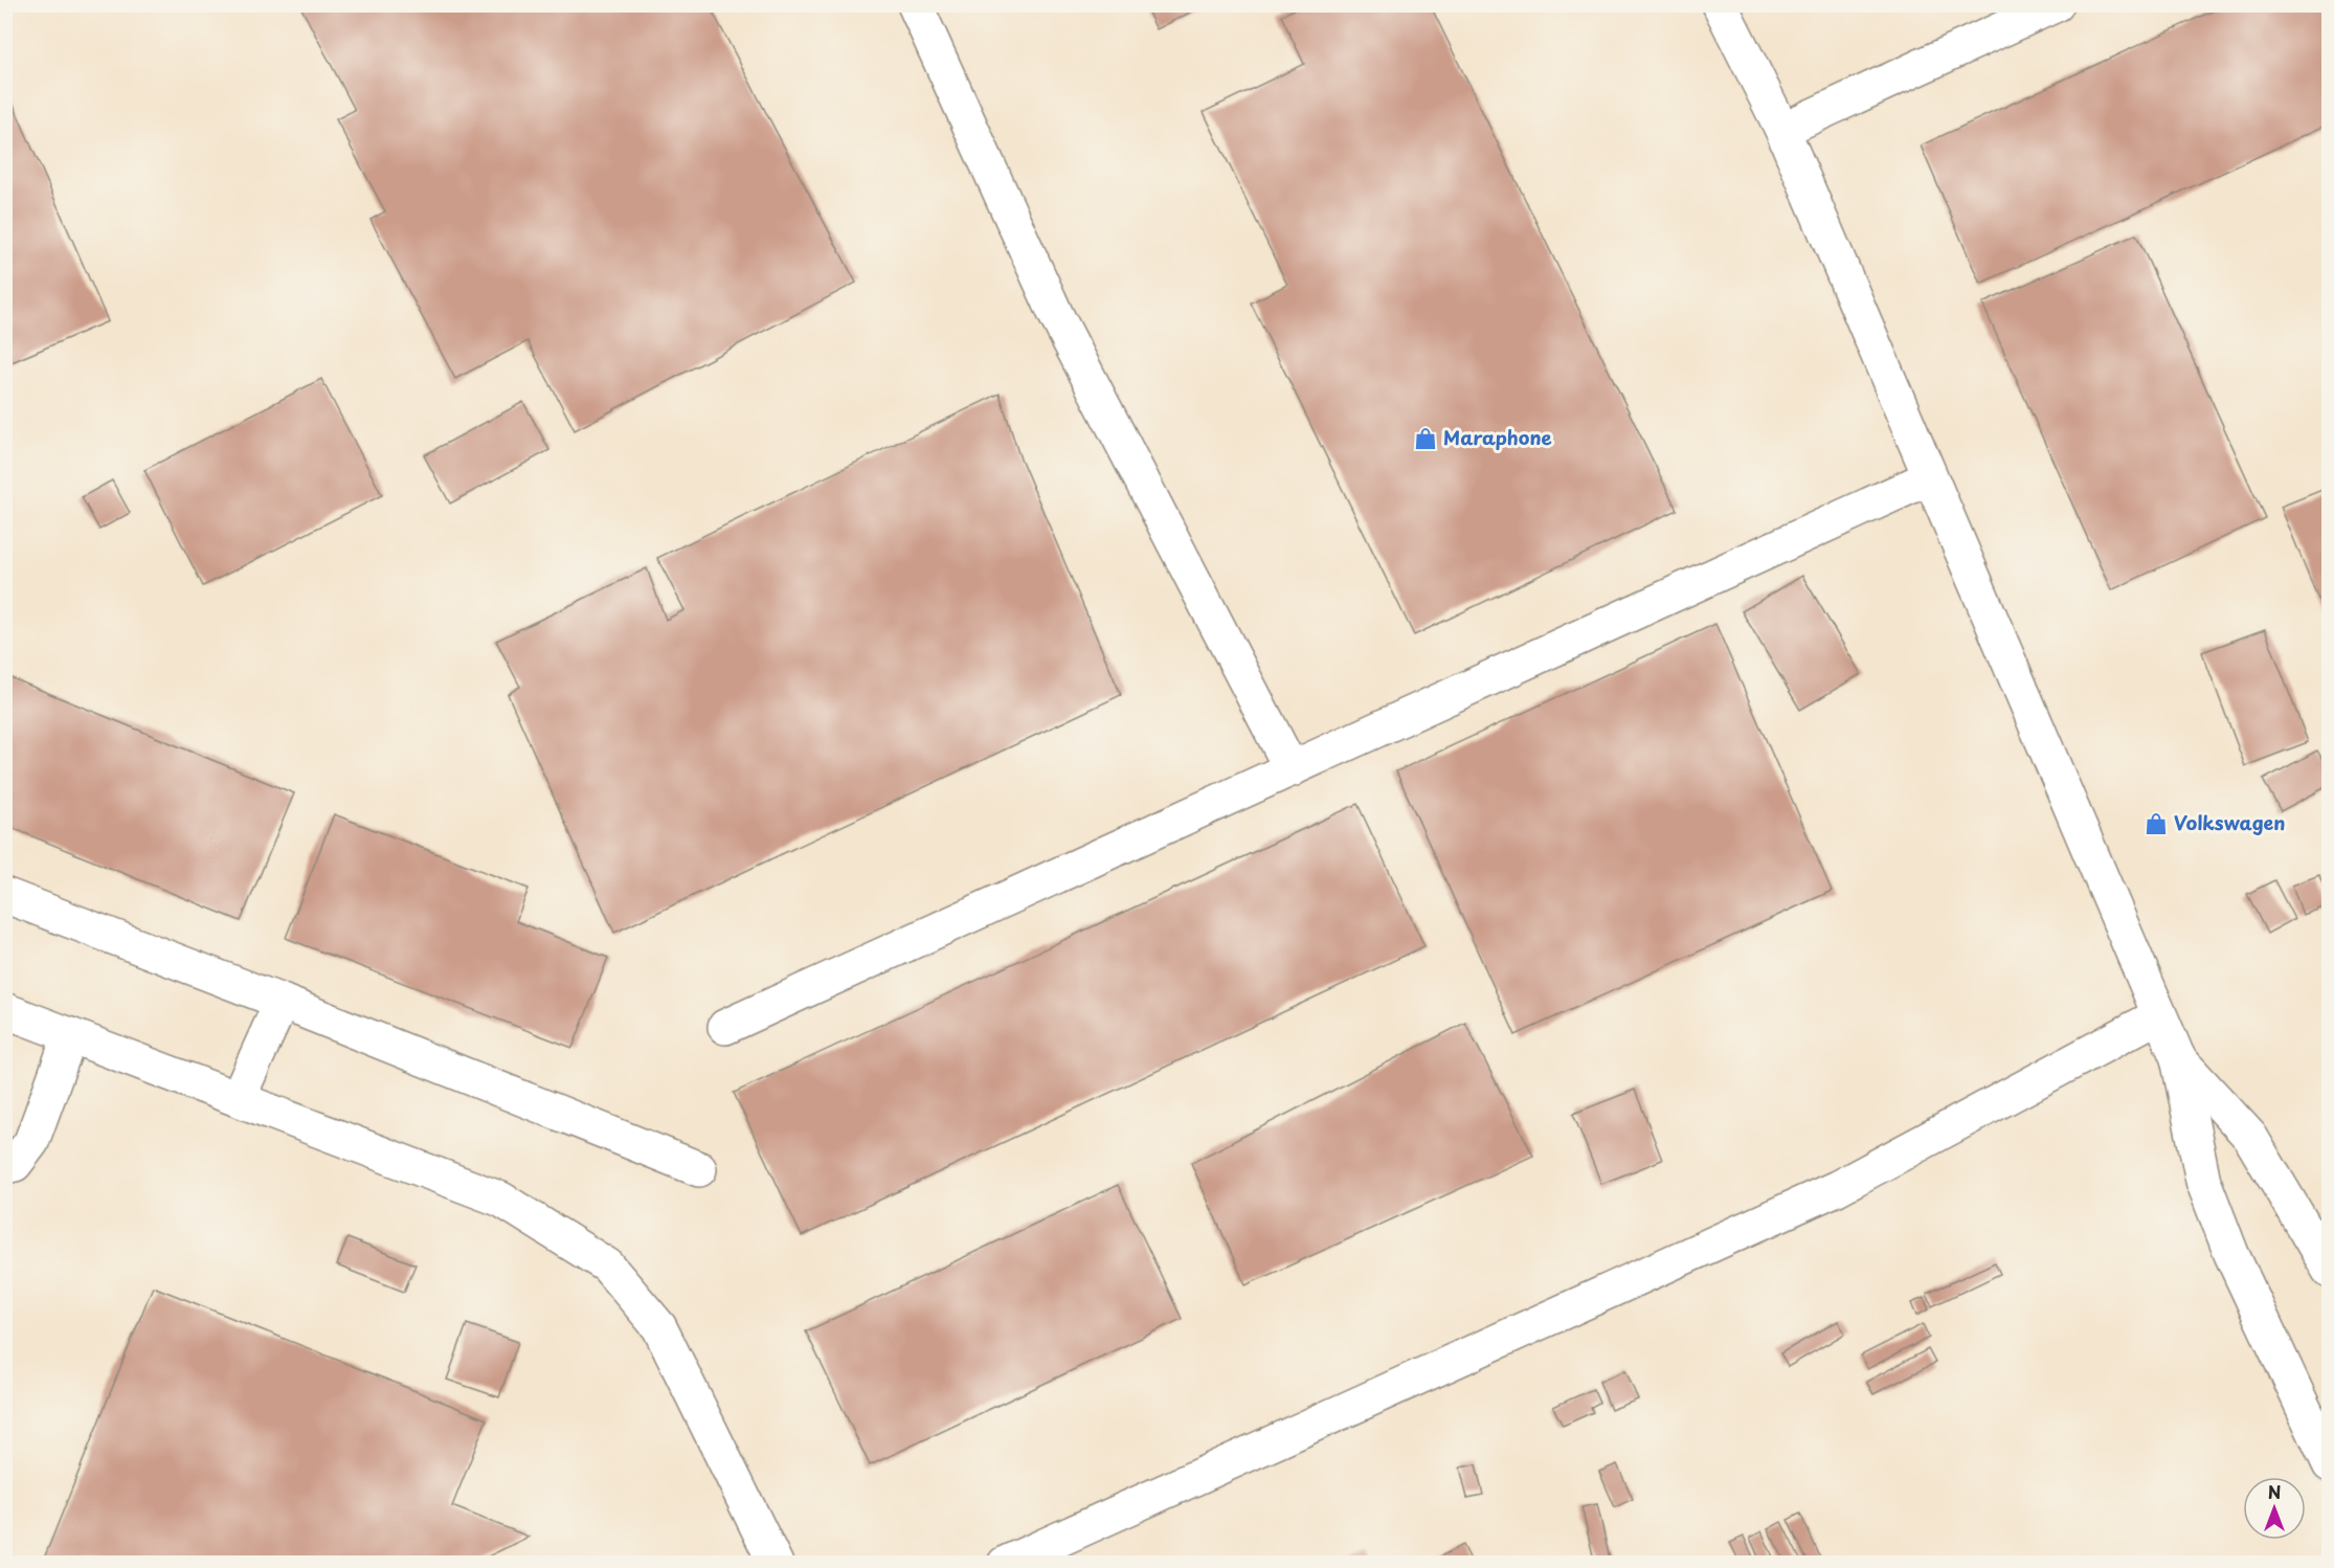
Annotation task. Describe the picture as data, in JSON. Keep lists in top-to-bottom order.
{
  "places": {
    "shop": ["Maraphone", "Volkswagen"]
  },
  "north": "top"
}
